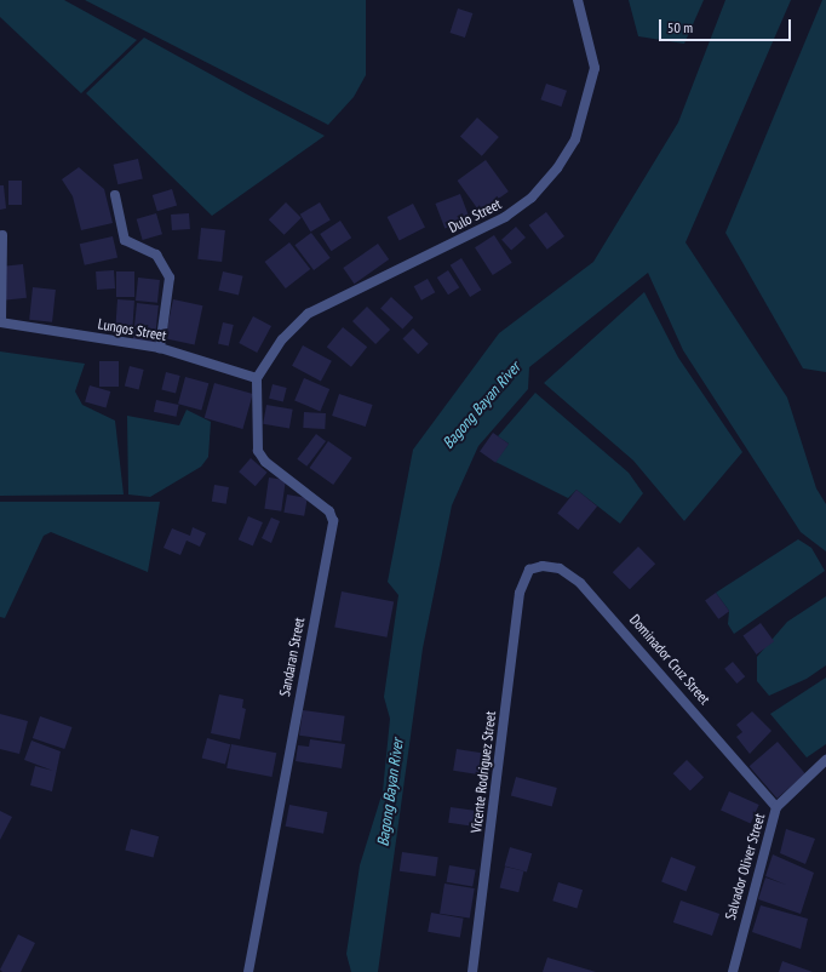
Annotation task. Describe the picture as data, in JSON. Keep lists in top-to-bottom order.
{
  "streets": {
    "street": [
      "Dulo Street",
      "Lungos Street",
      "Sandaran Street",
      "Dominador Cruz Street",
      "Vicente Rodriguez Street",
      "Salvador Oliver Street"
    ]
  },
  "crossings": [
    ["Dulo Street", "Lungos Street"],
    ["Dulo Street", "Sandaran Street"],
    ["Lungos Street", "Sandaran Street"],
    ["Dominador Cruz Street", "Vicente Rodriguez Street"],
    ["Dominador Cruz Street", "Salvador Oliver Street"]
  ],
  "water": ["Bagong Bayan River"],
  "scale_bar": "50 m"
}
